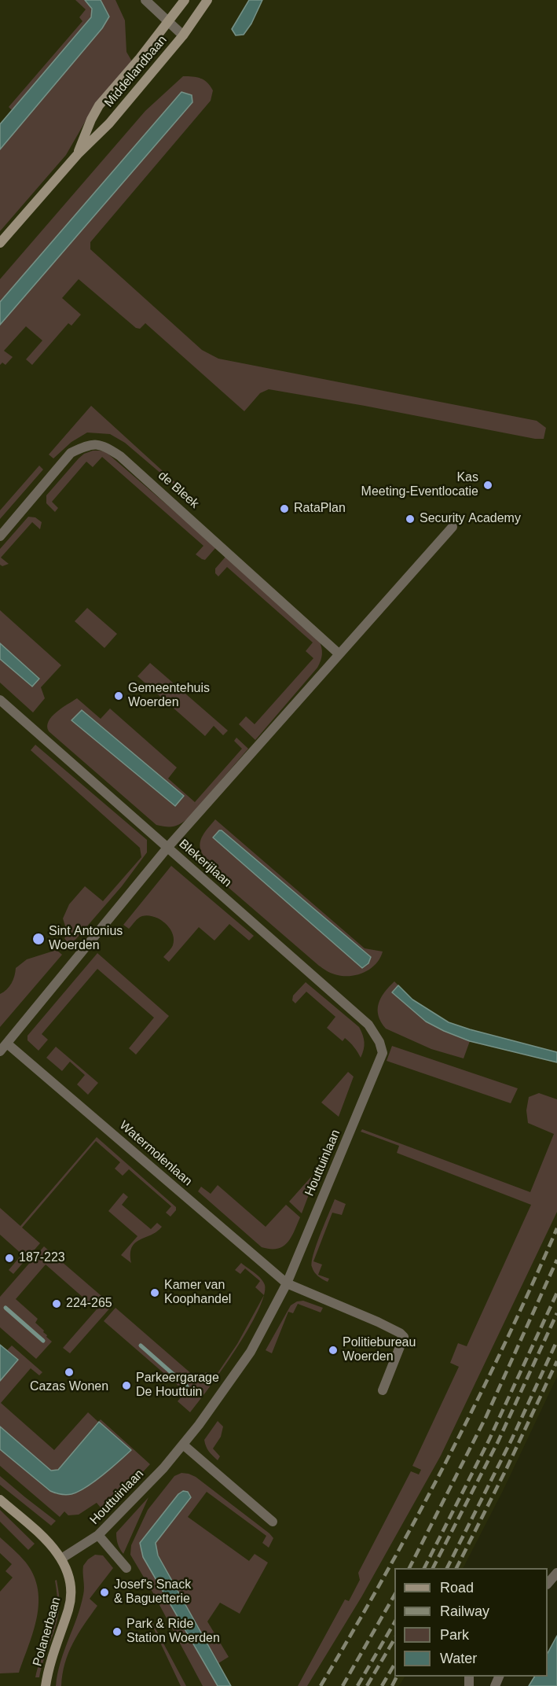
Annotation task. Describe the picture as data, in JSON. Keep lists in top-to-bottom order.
{
  "streets": {
    "main road": ["Middellandbaan", "Polanerbaan"],
    "street": [
      "de Bleek",
      "Blekerijlaan",
      "Watermolenlaan",
      "Houttuinlaan"
    ]
  },
  "crossings": [
    ["Blekerijlaan", "Houttuinlaan"],
    ["Watermolenlaan", "Houttuinlaan"],
    ["Houttuinlaan", "Polanerbaan"]
  ],
  "places": [
    "Kas Meeting-Eventlocatie",
    "RataPlan",
    "Security Academy",
    "Gemeentehuis Woerden",
    "Sint Antonius Woerden",
    "187-223",
    "Kamer van Koophandel",
    "224-265",
    "Politiebureau Woerden",
    "Cazas Wonen",
    "Parkeergarage De Houttuin",
    "Josef's Snack & Baguetterie",
    "Park & Ride Station Woerden"
  ],
  "legend": [
    "Road",
    "Railway",
    "Park",
    "Water"
  ]
}
